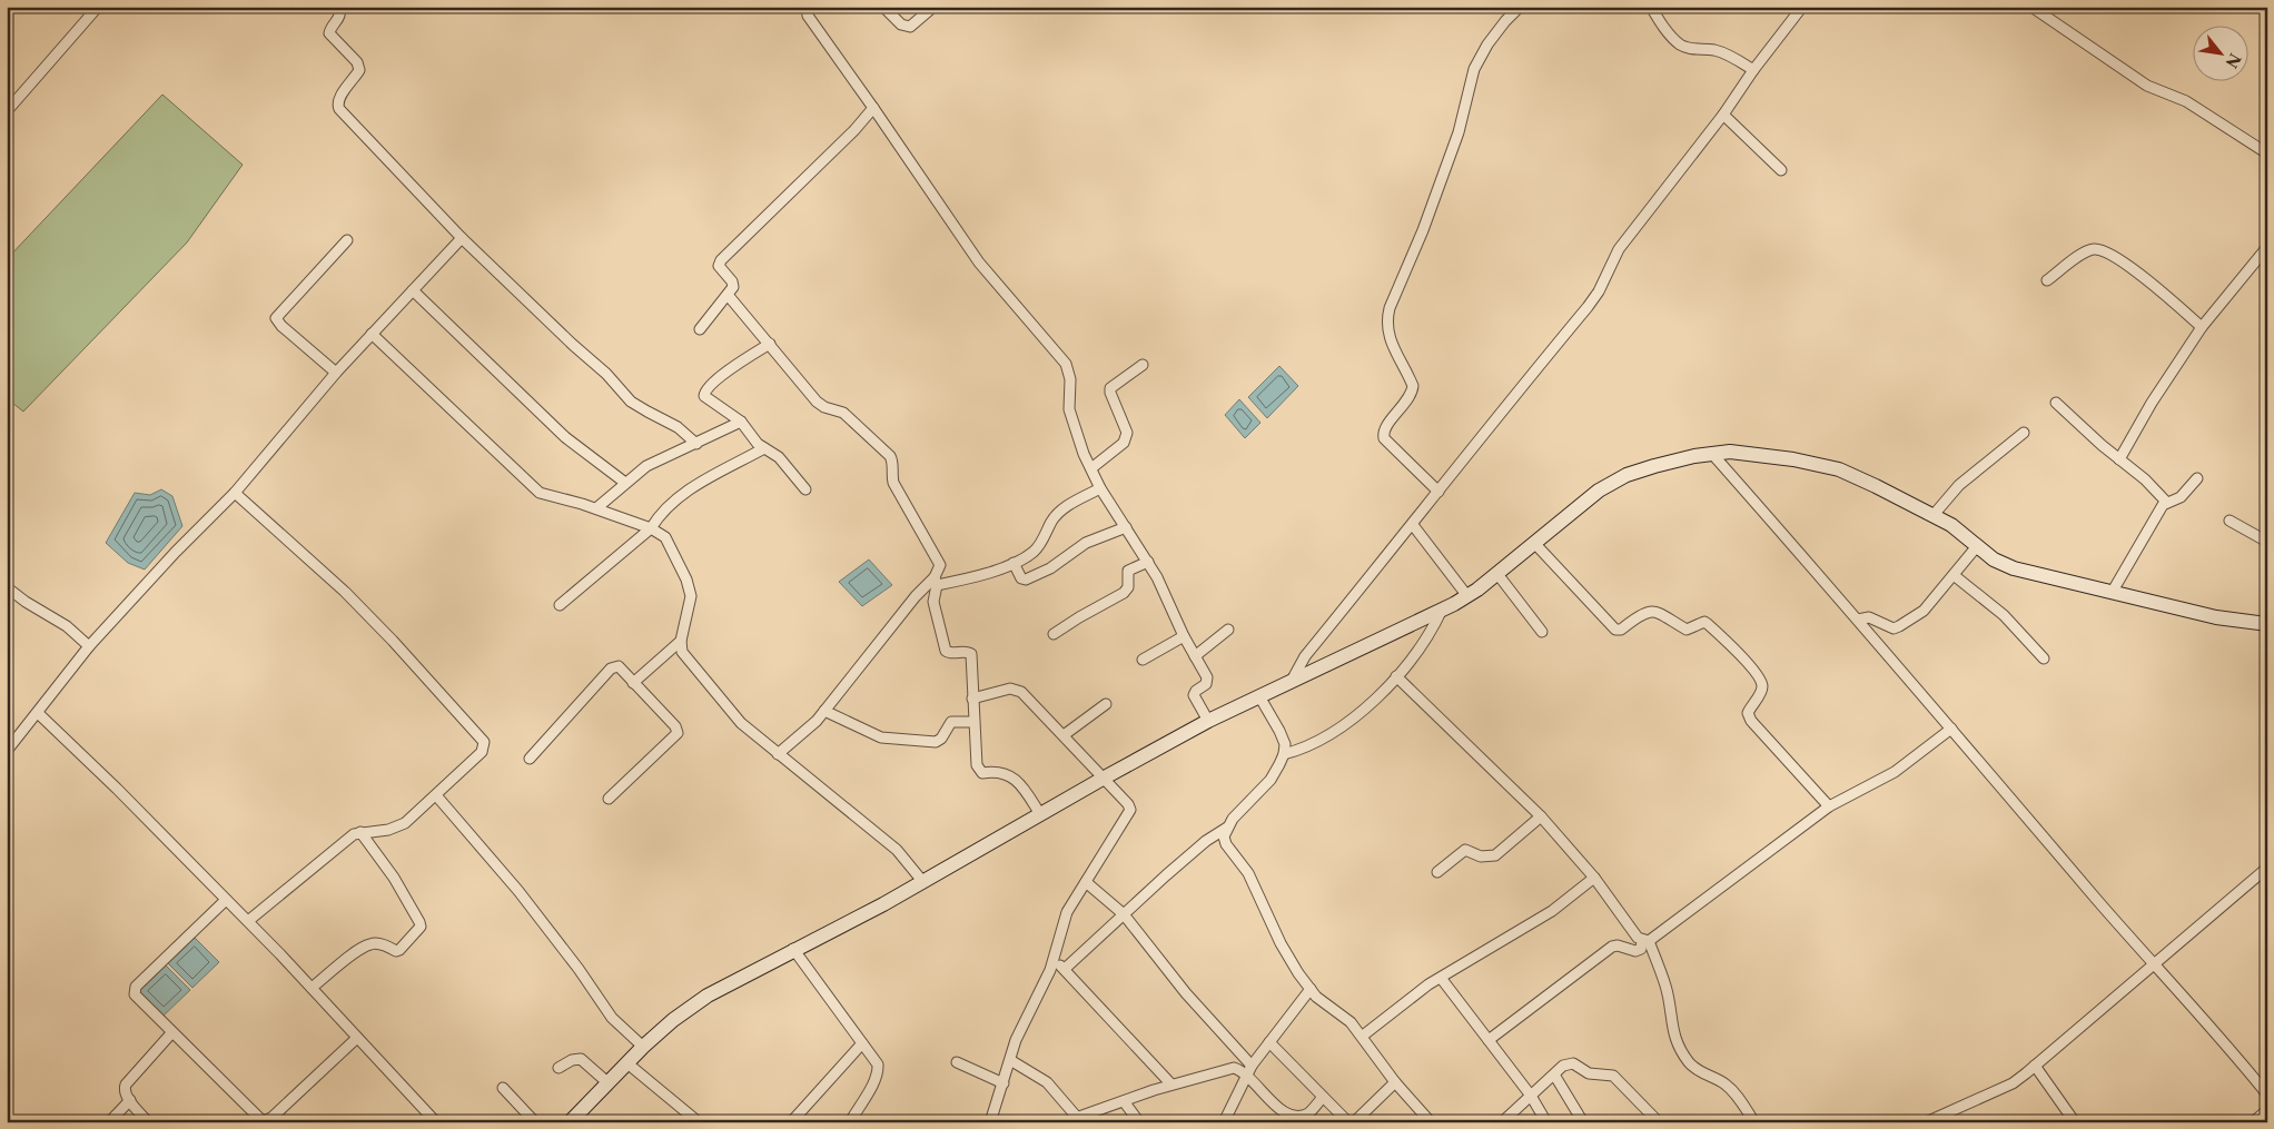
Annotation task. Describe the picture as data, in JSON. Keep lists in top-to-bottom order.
{
  "north": "bottom right"
}
